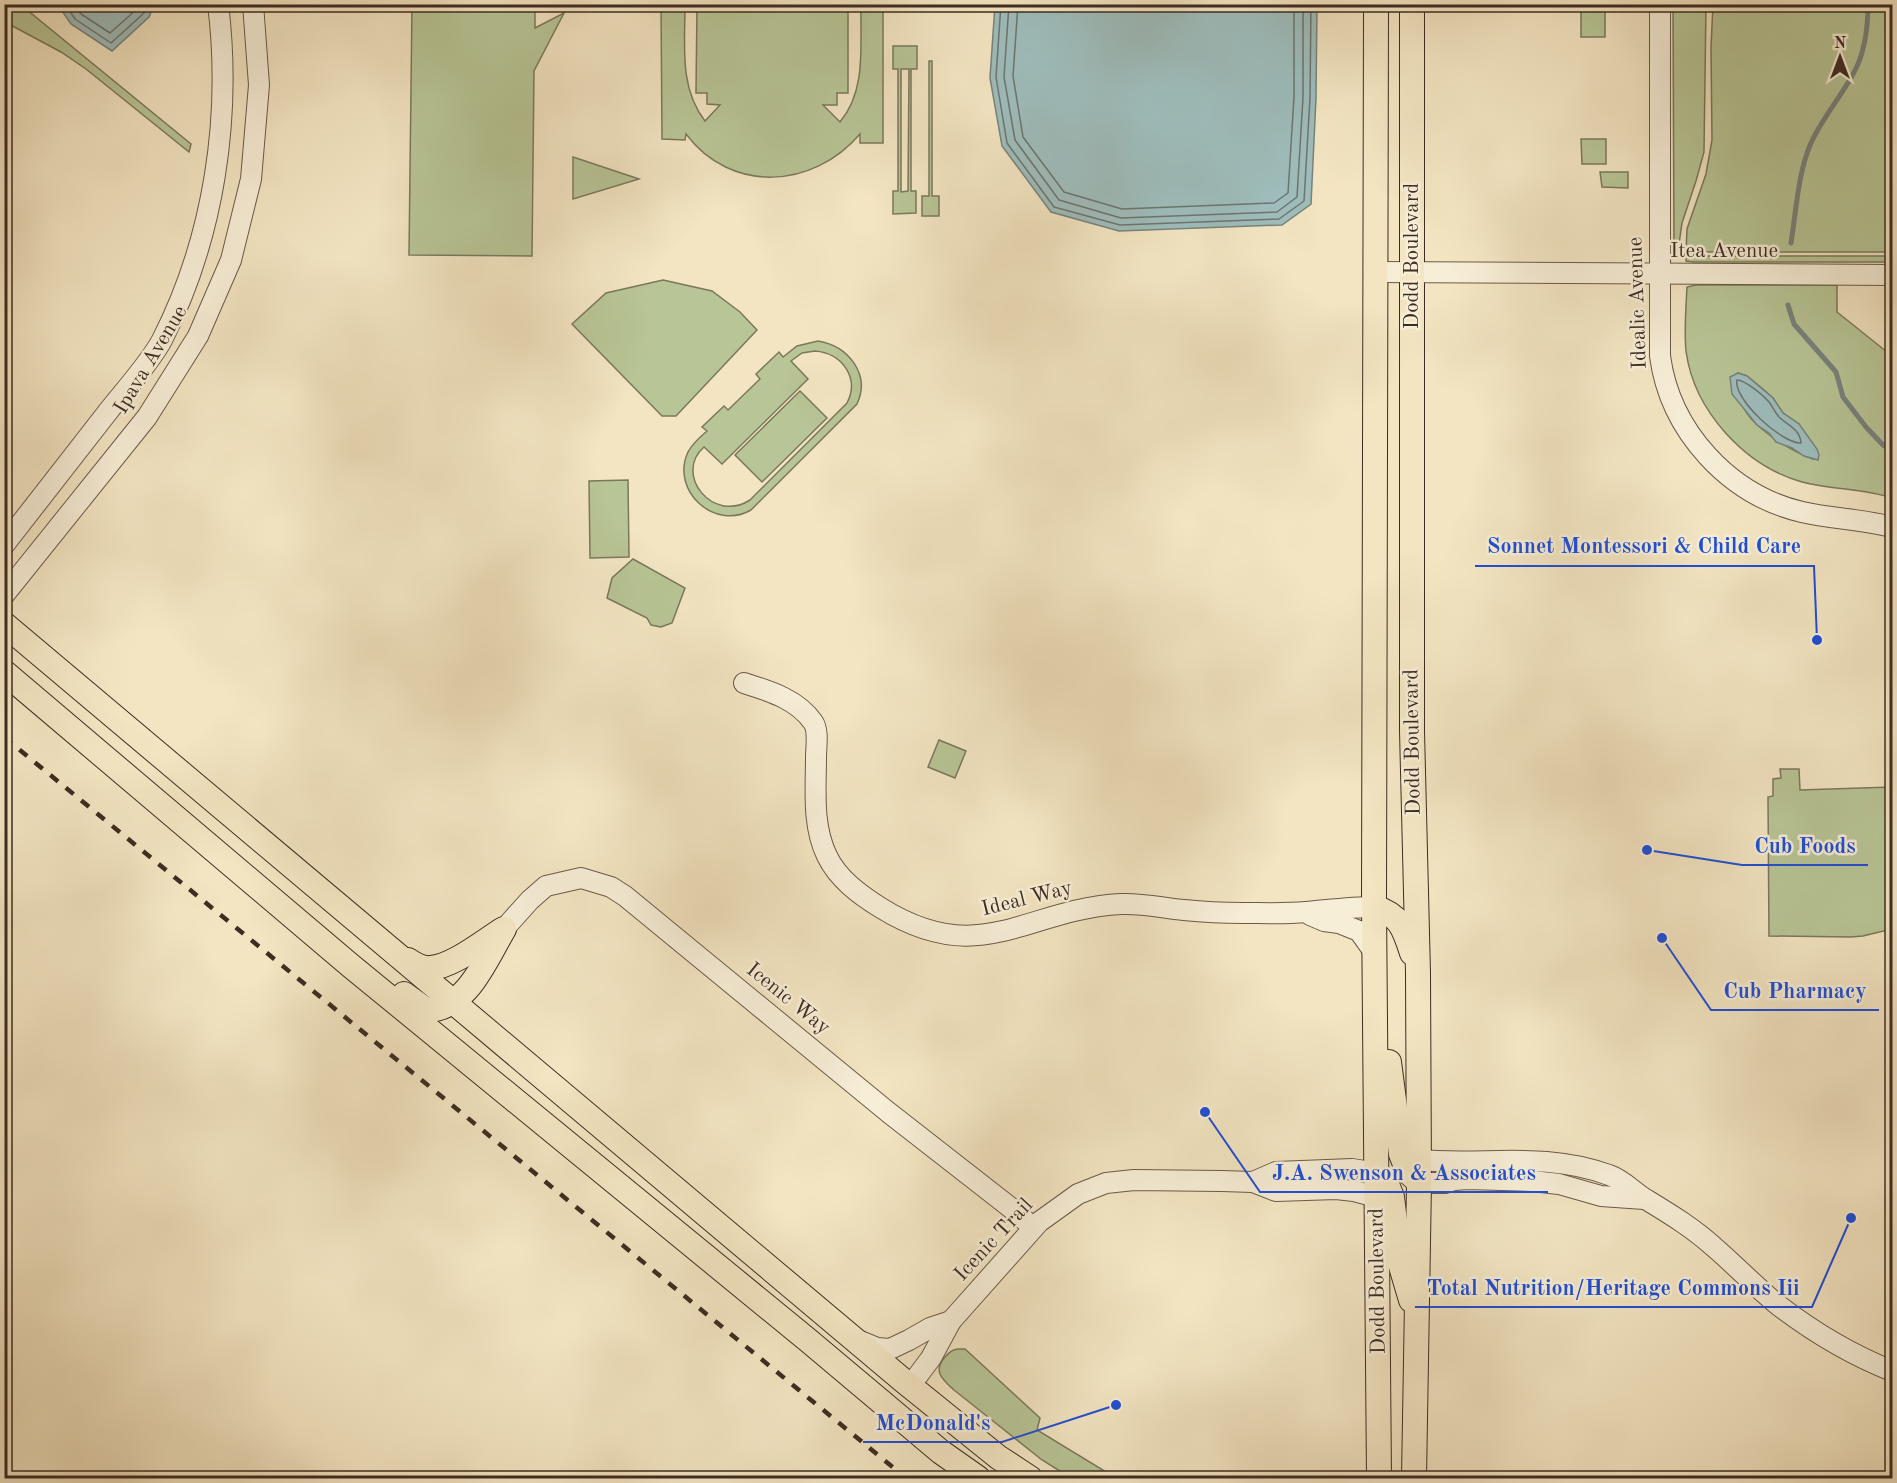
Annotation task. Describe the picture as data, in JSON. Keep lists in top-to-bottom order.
{
  "streets": {
    "main road": ["Dodd Boulevard"],
    "street": [
      "Itea Avenue",
      "Idealic Avenue",
      "Ipava Avenue",
      "Ideal Way",
      "Icenic Way",
      "Icenic Trail"
    ]
  },
  "crossings": [
    ["Itea Avenue", "Dodd Boulevard"],
    ["Itea Avenue", "Idealic Avenue"],
    ["Dodd Boulevard", "Ideal Way"],
    ["Dodd Boulevard", "Icenic Trail"],
    ["Icenic Way", "Icenic Trail"]
  ],
  "places": [
    "Sonnet Montessori & Child Care",
    "Cub Foods",
    "Cub Pharmacy",
    "J.A. Swenson & Associates",
    "Total Nutrition/Heritage Commons Iii",
    "McDonald's"
  ],
  "north": "top"
}
